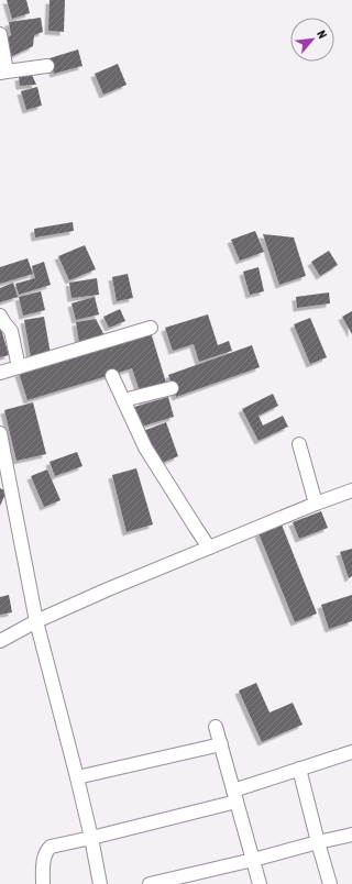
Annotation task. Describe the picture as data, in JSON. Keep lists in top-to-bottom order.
{
  "north": "top right"
}
